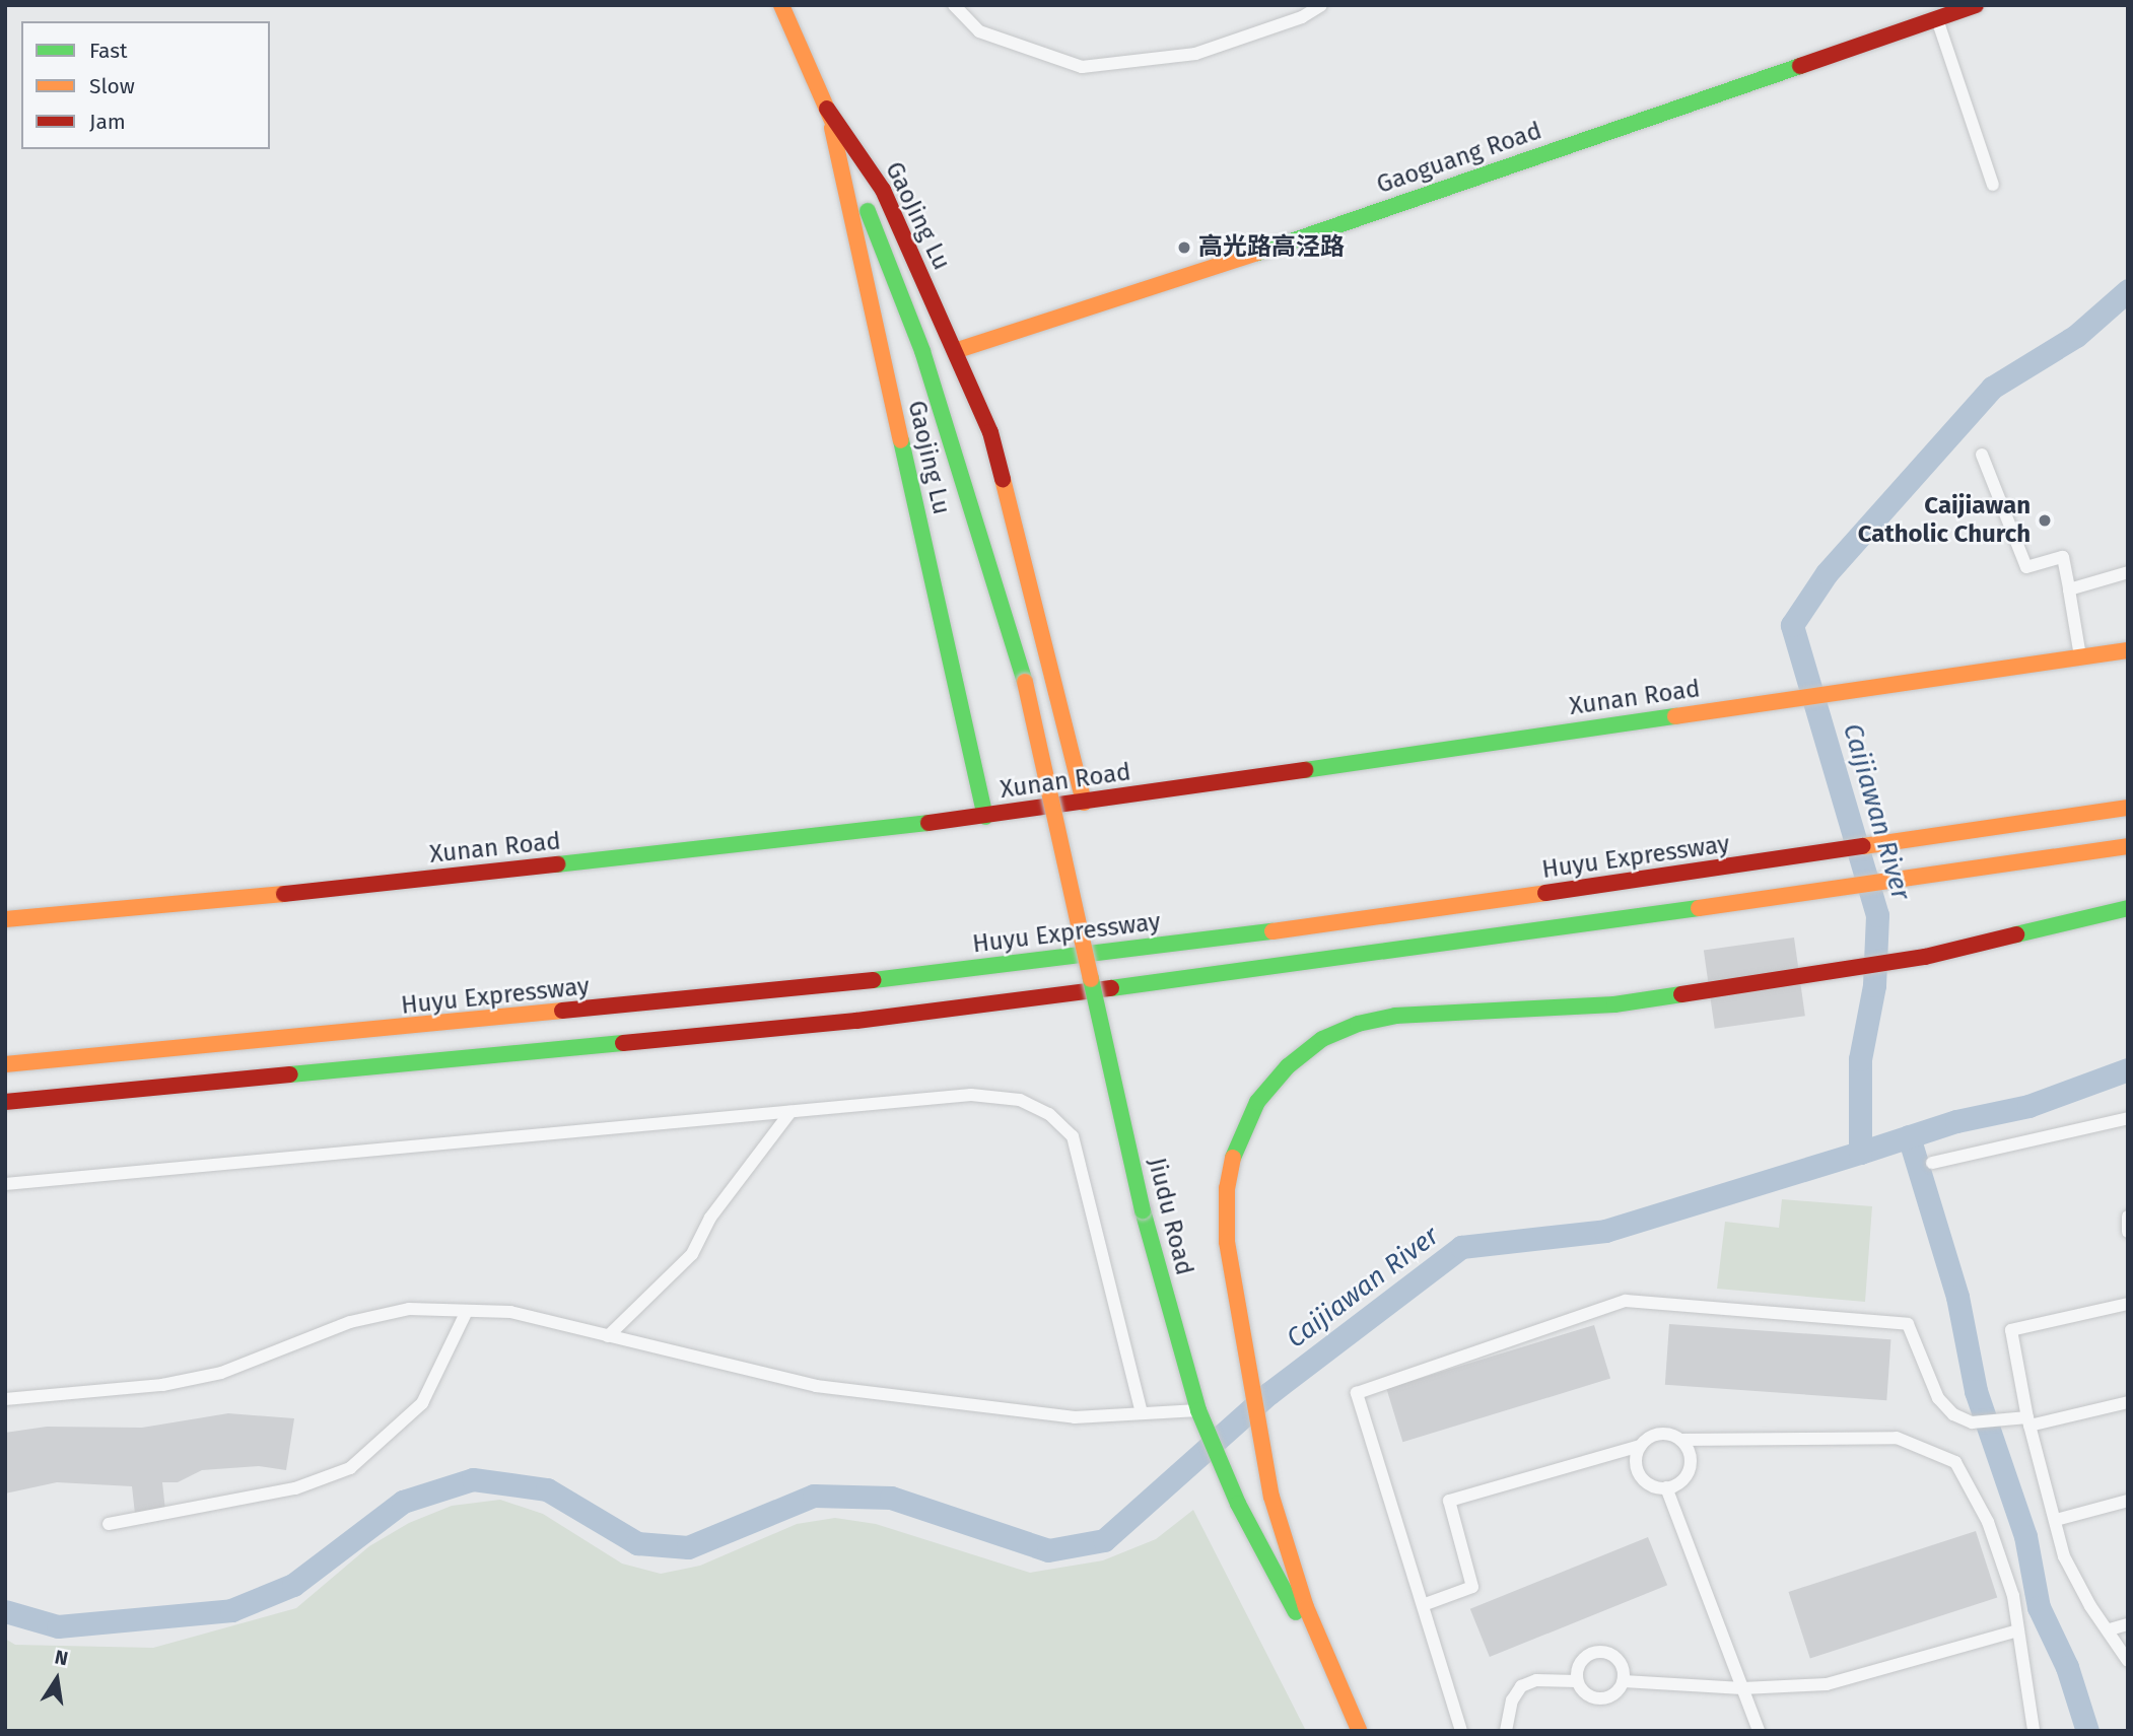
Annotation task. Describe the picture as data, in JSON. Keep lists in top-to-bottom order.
{
  "streets": {
    "main road": [
      "Gaoguang Road",
      "GaoJing Lu",
      "Gaojing Lu",
      "Xunan Road",
      "Huyu Expressway",
      "Jiudu Road"
    ]
  },
  "crossings": [
    ["Gaoguang Road", "GaoJing Lu"],
    ["GaoJing Lu", "Gaojing Lu"],
    ["GaoJing Lu", "Xunan Road"],
    ["Gaojing Lu", "Xunan Road"],
    ["Gaojing Lu", "Jiudu Road"]
  ],
  "water": ["Caijiawan River"],
  "places": ["高光路高泾路", "Caijiawan Catholic Church"],
  "legend": ["Fast", "Slow", "Jam"],
  "north": "top"
}
